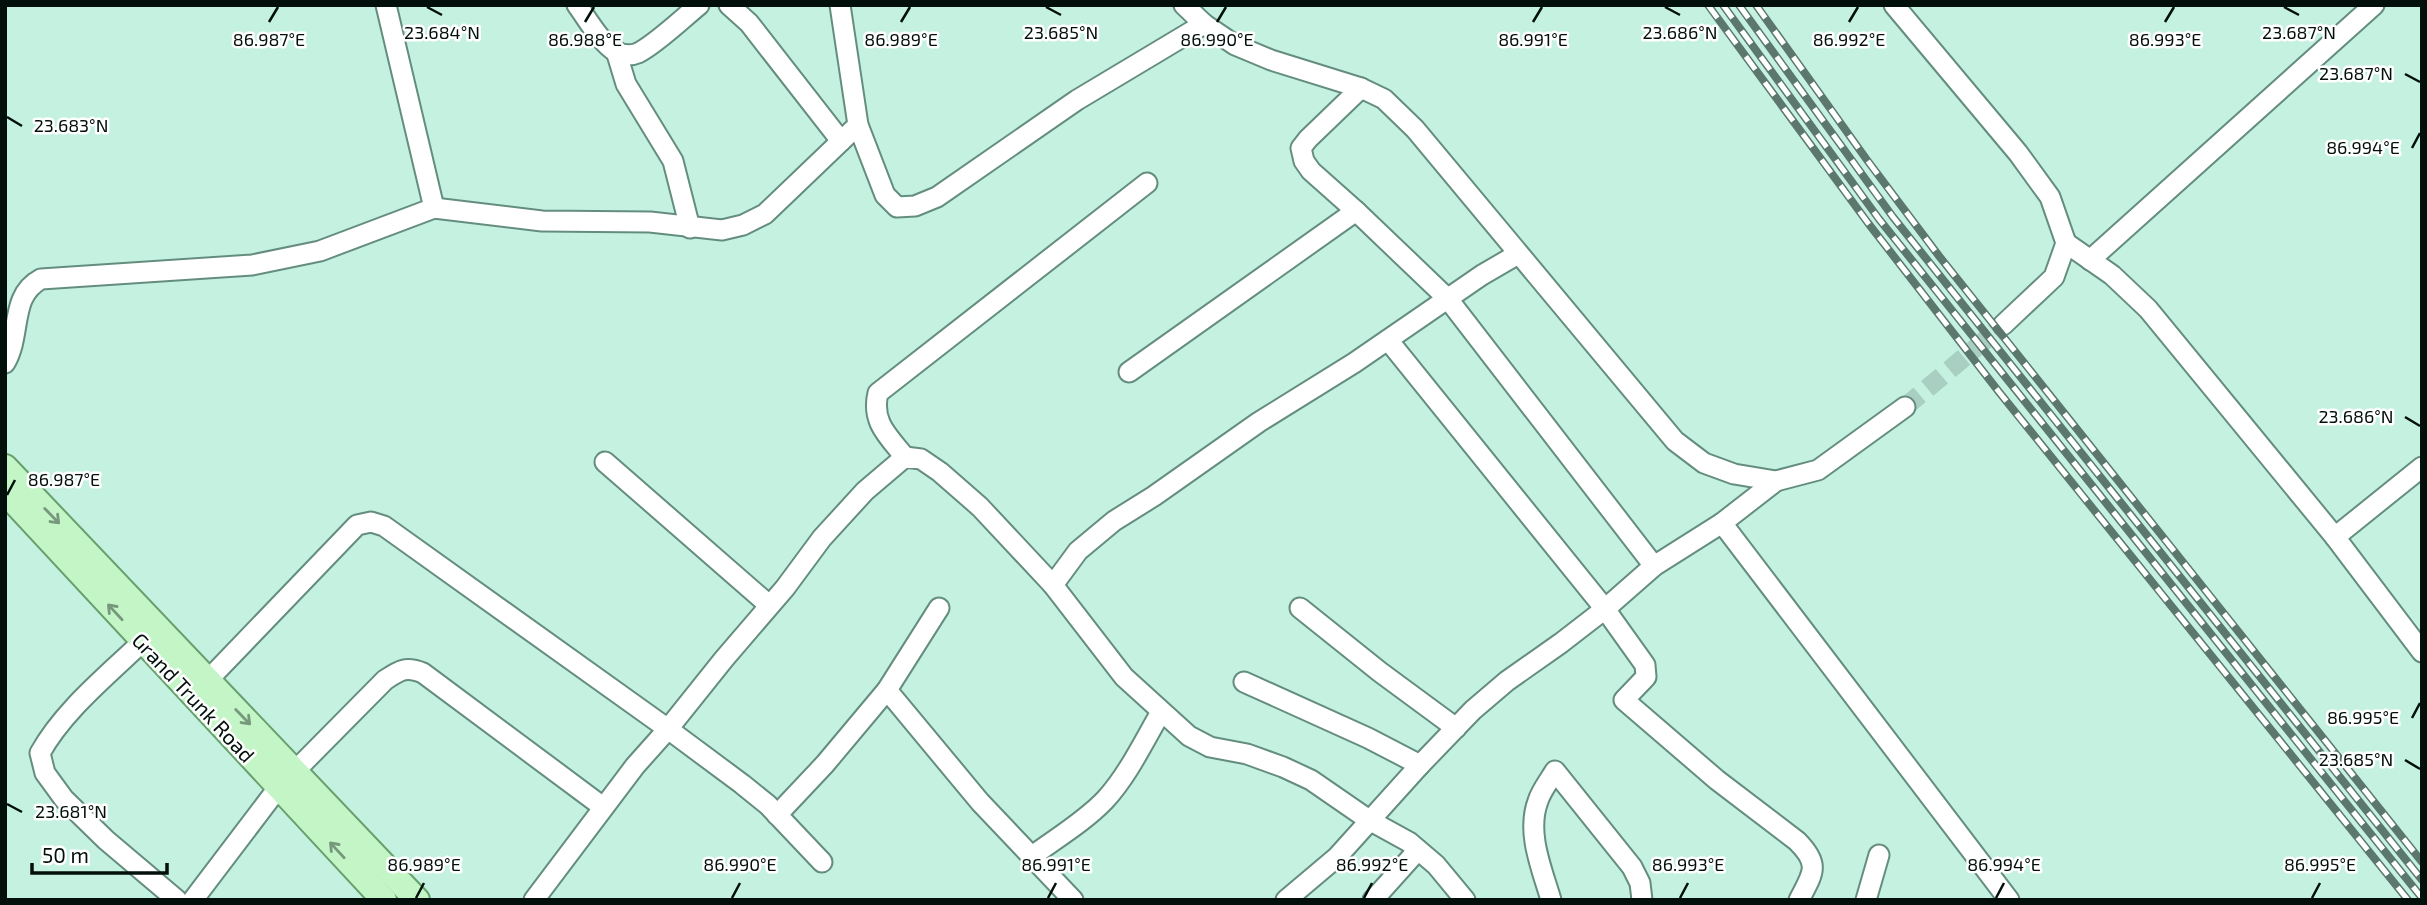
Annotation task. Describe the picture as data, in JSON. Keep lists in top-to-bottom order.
{
  "streets": {
    "main road": ["Grand Trunk Road"]
  },
  "scale_bar": "50 m",
  "coordinates": [
    "23.684°N",
    "23.685°N",
    "23.686°N",
    "23.687°N",
    "86.987°E",
    "86.988°E",
    "86.989°E",
    "86.990°E",
    "86.991°E",
    "86.992°E",
    "86.993°E",
    "23.683°N",
    "86.994°E",
    "86.995°E",
    "23.681°N"
  ]
}
